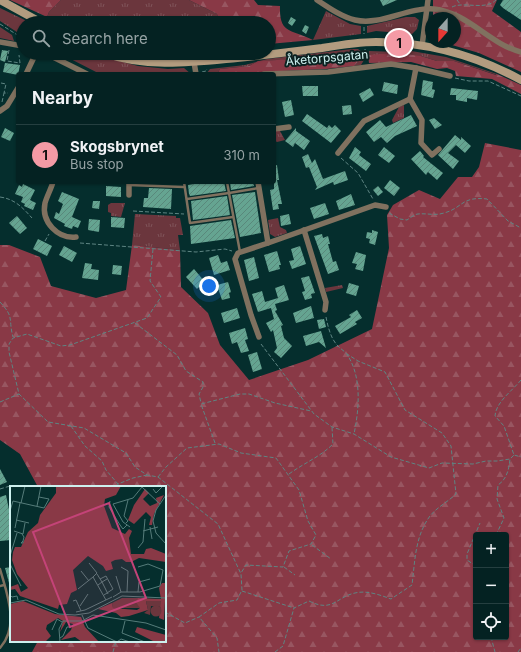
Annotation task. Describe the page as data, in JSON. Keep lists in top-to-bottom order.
{
  "streets": {
    "street": ["Åketorpsgatan"]
  },
  "north": "bottom",
  "page": {
    "search": "Search here",
    "pins": "1",
    "heading": "Nearby",
    "list": [
      {
        "mark": "1",
        "name": "Skogsbrynet",
        "note": "Bus stop",
        "value": "310 m"
      }
    ],
    "map_buttons": ["+", "−"]
  }
}
